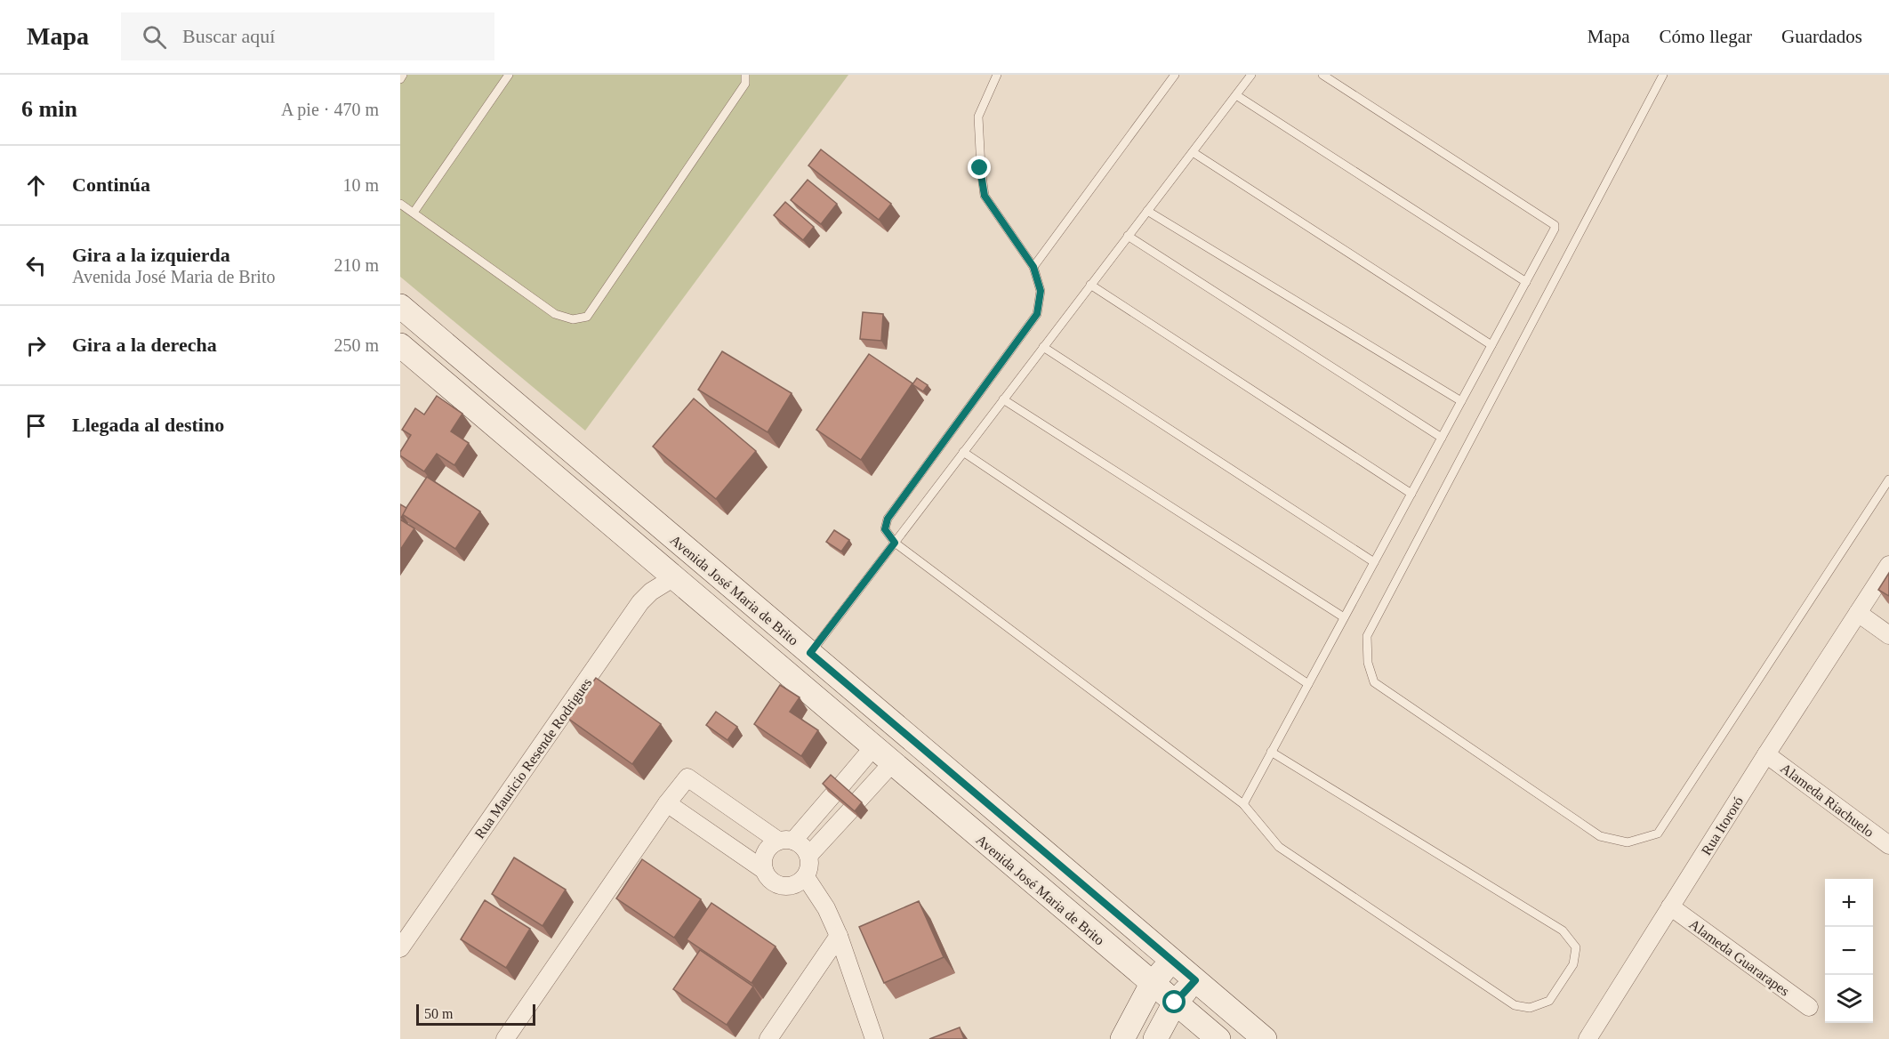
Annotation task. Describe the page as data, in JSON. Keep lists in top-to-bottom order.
{
  "streets": {
    "main road": ["Avenida José Maria de Brito"],
    "street": [
      "Rua Mauricio Resende Rodrigues",
      "Alameda Riachuelo",
      "Rua Itororó",
      "Alameda Guararapes"
    ]
  },
  "crossings": [
    ["Avenida José Maria de Brito", "Rua Mauricio Resende Rodrigues"],
    ["Alameda Riachuelo", "Rua Itororó"],
    ["Rua Itororó", "Alameda Guararapes"]
  ],
  "scale_bar": "50 m",
  "page": {
    "header": "Mapa",
    "search": "Buscar aquí",
    "nav": ["Mapa", "Cómo llegar", "Guardados"],
    "heading": ["6 min", "A pie · 470 m"],
    "list": [
      ["Continúa", "10 m"],
      ["Gira a la izquierda", "Avenida José Maria de Brito", "210 m"],
      ["Gira a la derecha", "250 m"],
      "Llegada al destino"
    ],
    "map_buttons": ["+", "−"],
    "scale": "50 m"
  }
}
